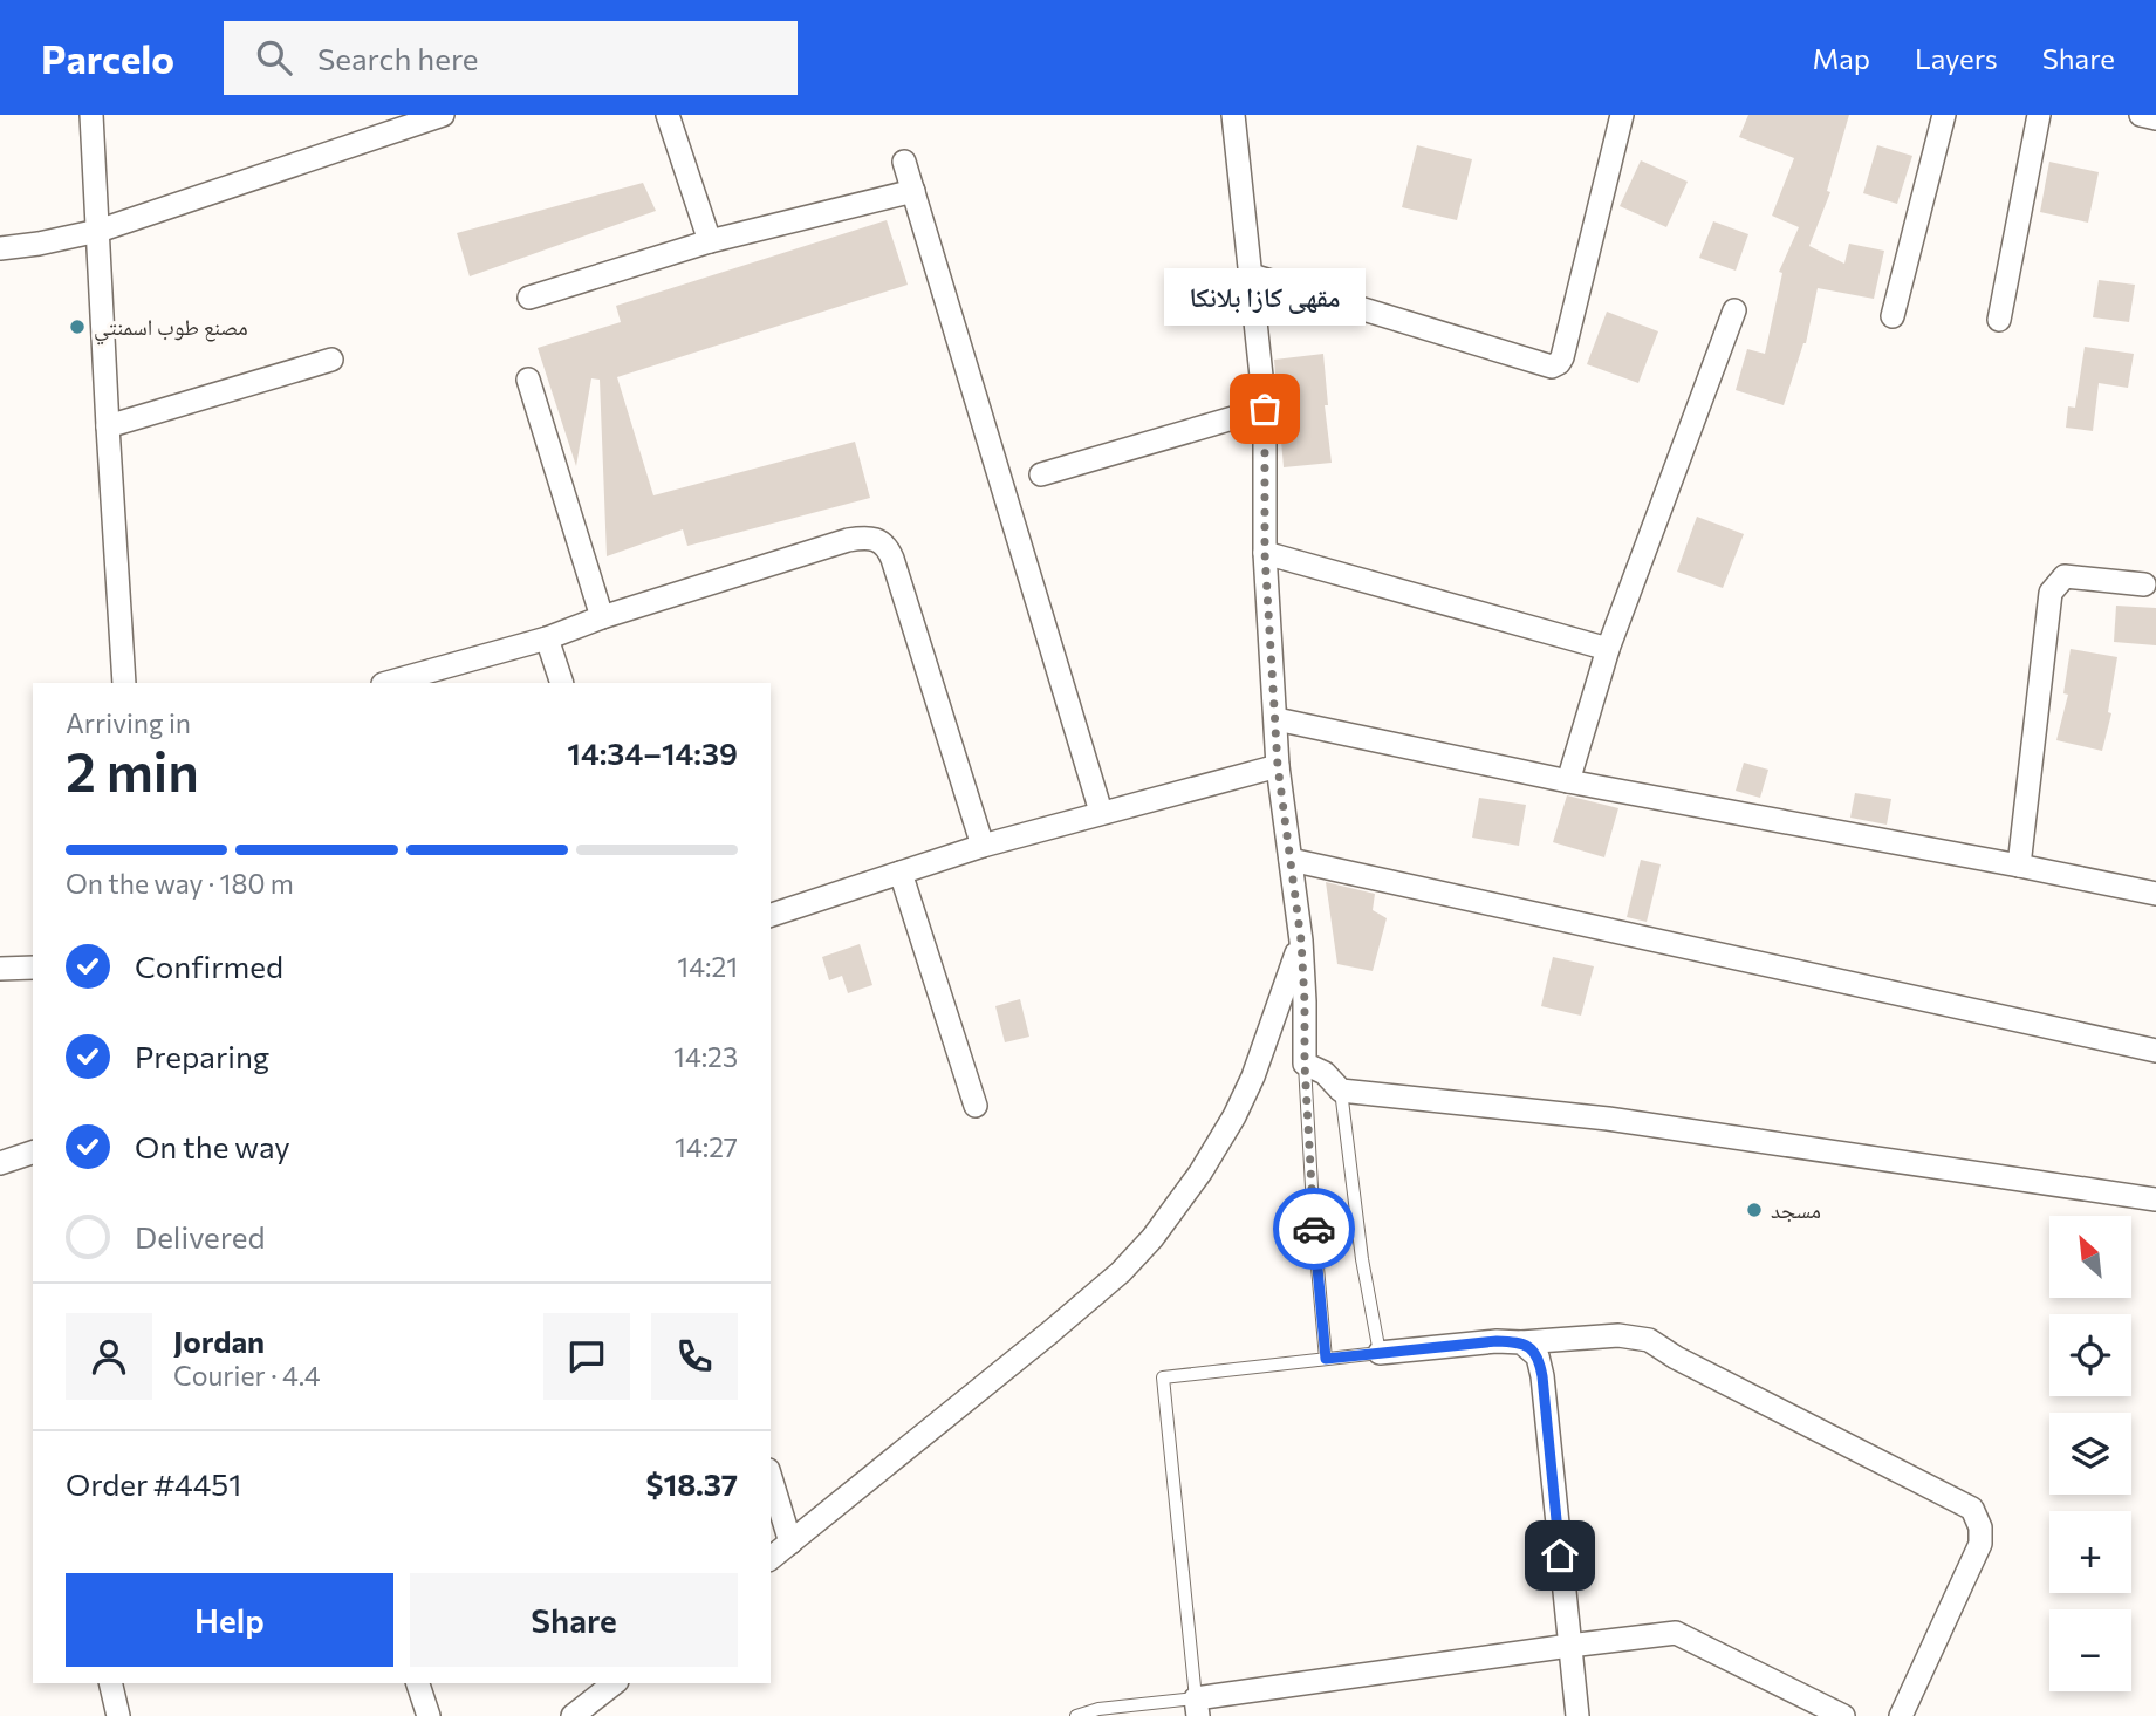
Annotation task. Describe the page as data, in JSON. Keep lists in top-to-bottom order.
{
  "places": ["مصنع طوب اسمنتي", "مقهى كازا بلانكا", "مسجد"],
  "north": "top left",
  "page": {
    "header": "Parcelo",
    "search": "Search here",
    "nav": ["Map", "Layers", "Share"],
    "bubble": "مقهى كازا بلانكا",
    "heading": ["2 min", "Arriving in", "14:34–14:39"],
    "panel": [
      "Jordan",
      "Courier · 4.4",
      "Order #4451",
      "$18.37"
    ],
    "bar": "On the way · 180 m",
    "list": [
      ["Confirmed", "14:21"],
      ["Preparing", "14:23"],
      ["On the way", "14:27"],
      "Delivered"
    ],
    "map_buttons": ["+", "−"],
    "buttons": ["Help", "Share"]
  }
}
